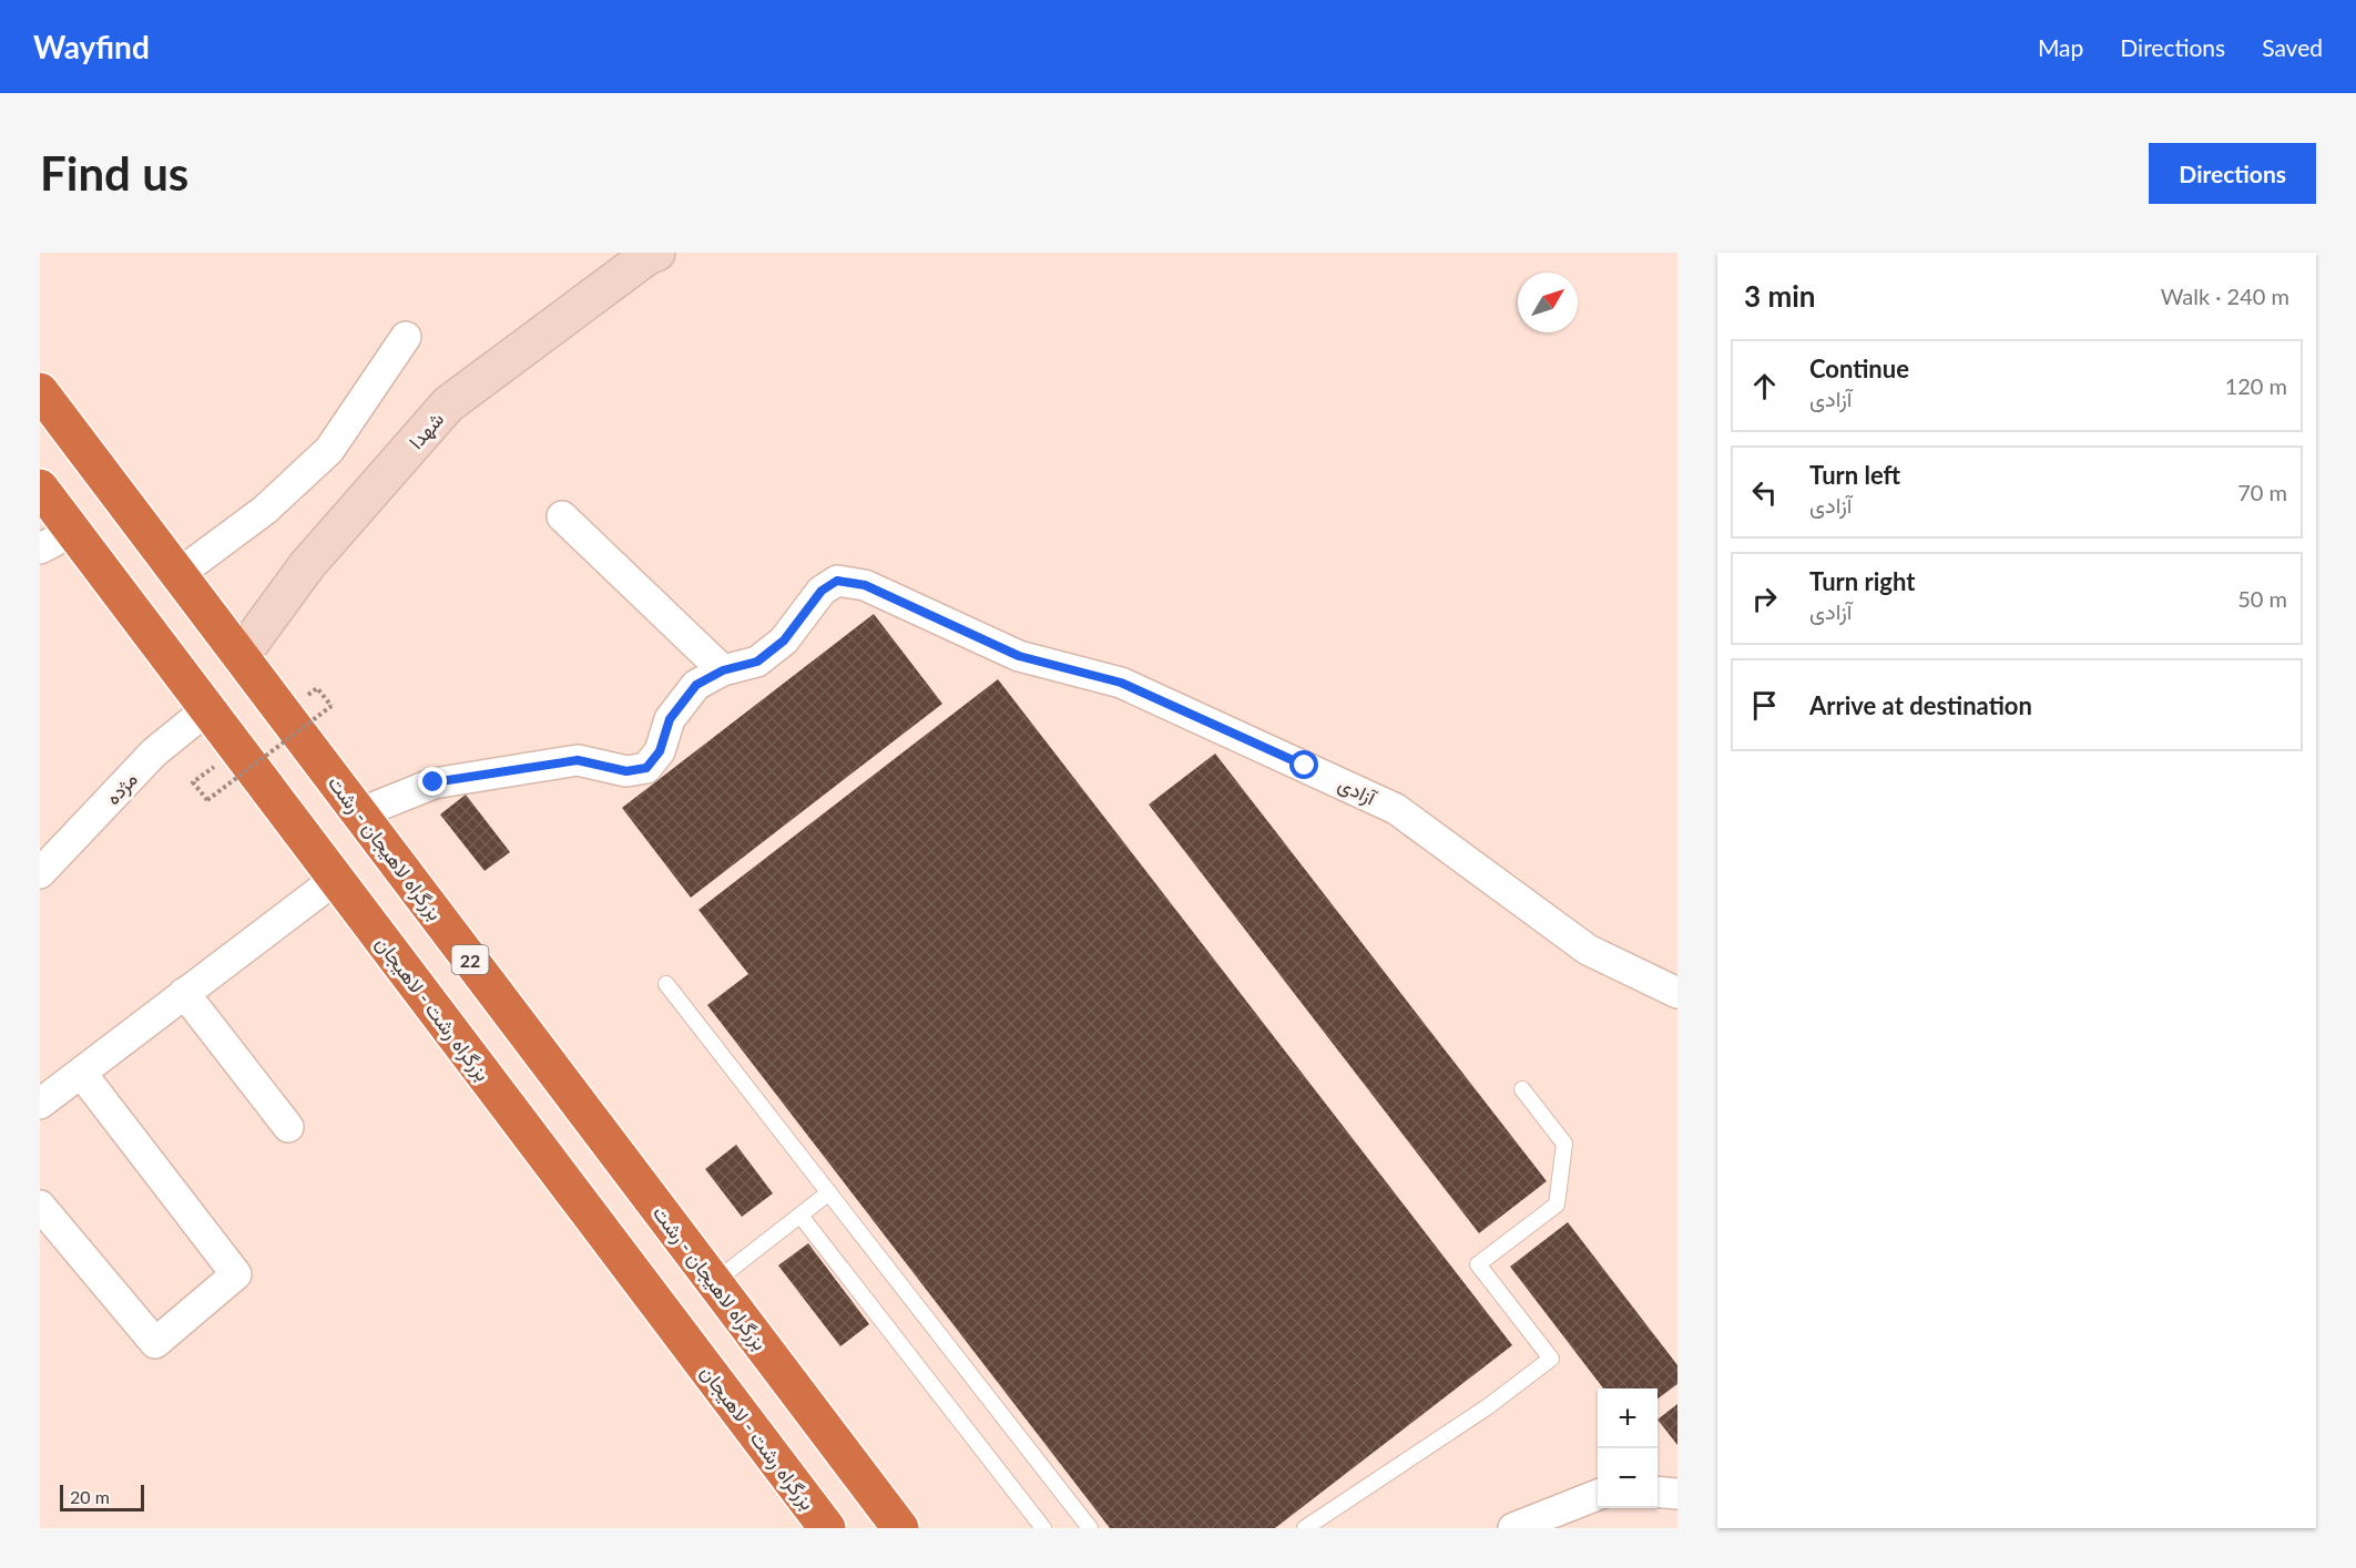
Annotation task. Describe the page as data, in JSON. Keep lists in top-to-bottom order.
{
  "streets": {
    "highway": ["بزرگراه لاهیجان - رشت", "22", "بزرگراه رشت - لاهیجان"],
    "street": ["شهدا", "مژده", "آزادی"]
  },
  "crossings": [
    ["شهدا", "بزرگراه لاهیجان - رشت"],
    ["مژده", "بزرگراه رشت - لاهیجان"],
    ["آزادی", "بزرگراه لاهیجان - رشت"]
  ],
  "scale_bar": "20 m",
  "north": "top right",
  "page": {
    "header": "Wayfind",
    "nav": ["Map", "Directions", "Saved"],
    "buttons": "Directions",
    "title": "Find us",
    "heading": ["3 min", "Walk · 240 m"],
    "list": [
      ["Continue", "آزادی", "120 m"],
      ["Turn left", "آزادی", "70 m"],
      ["Turn right", "آزادی", "50 m"],
      "Arrive at destination"
    ],
    "map_buttons": ["+", "−"],
    "scale": "20 m"
  }
}
